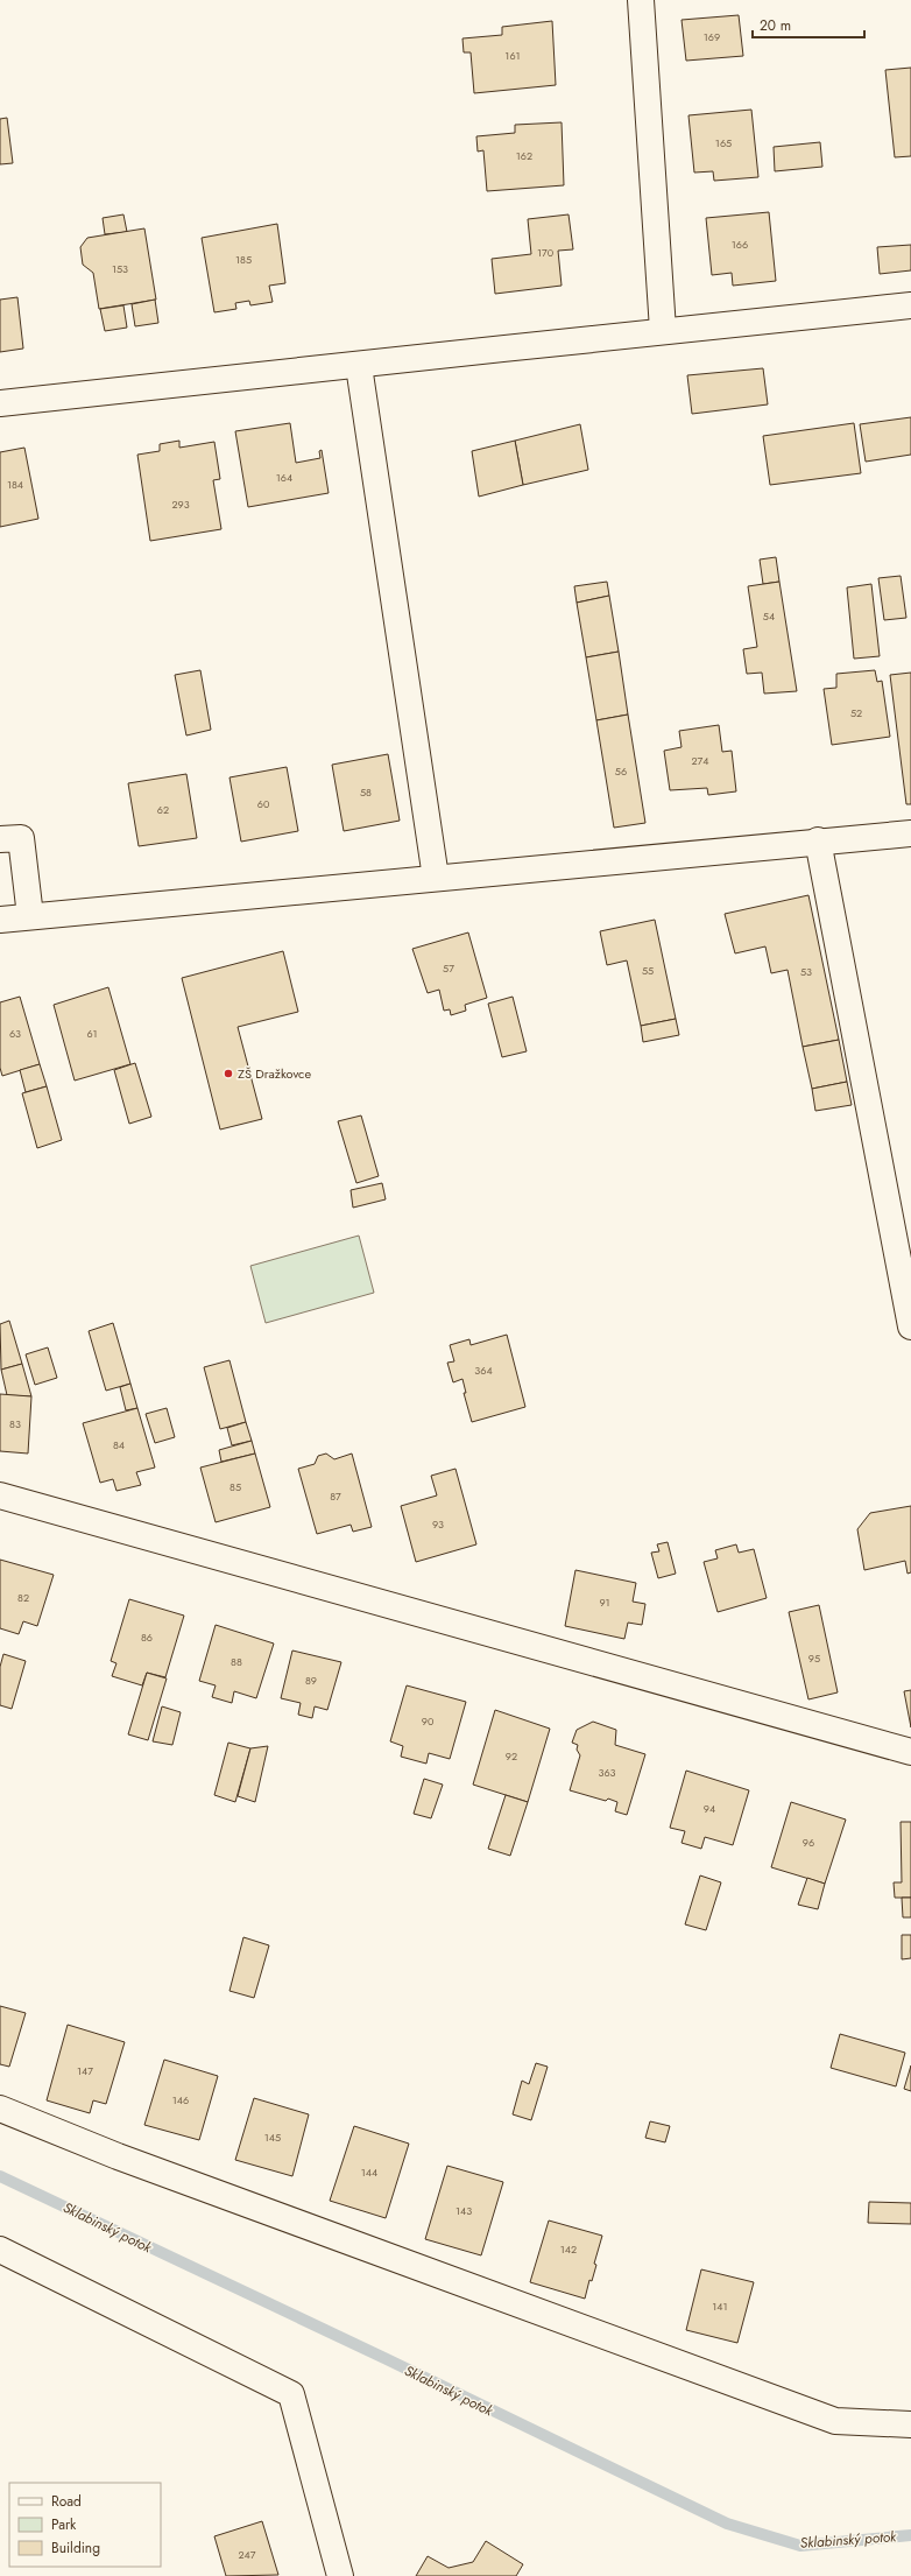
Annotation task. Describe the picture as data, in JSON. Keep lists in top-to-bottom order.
{
  "water": ["Sklabinský potok"],
  "places": ["ZŠ Dražkovce"],
  "house_numbers": [
    "169",
    "161",
    "165",
    "162",
    "166",
    "170",
    "185",
    "153",
    "164",
    "184",
    "293",
    "54",
    "52",
    "274",
    "56",
    "58",
    "60",
    "62",
    "57",
    "55",
    "53",
    "63",
    "61",
    "364",
    "83",
    "84",
    "85",
    "87",
    "93",
    "82",
    "91",
    "86",
    "95",
    "88",
    "89",
    "90",
    "92",
    "363",
    "94",
    "96",
    "147",
    "146",
    "145",
    "144",
    "143",
    "142",
    "141",
    "247"
  ],
  "legend": ["Road", "Park", "Building"],
  "scale_bar": "20 m"
}
